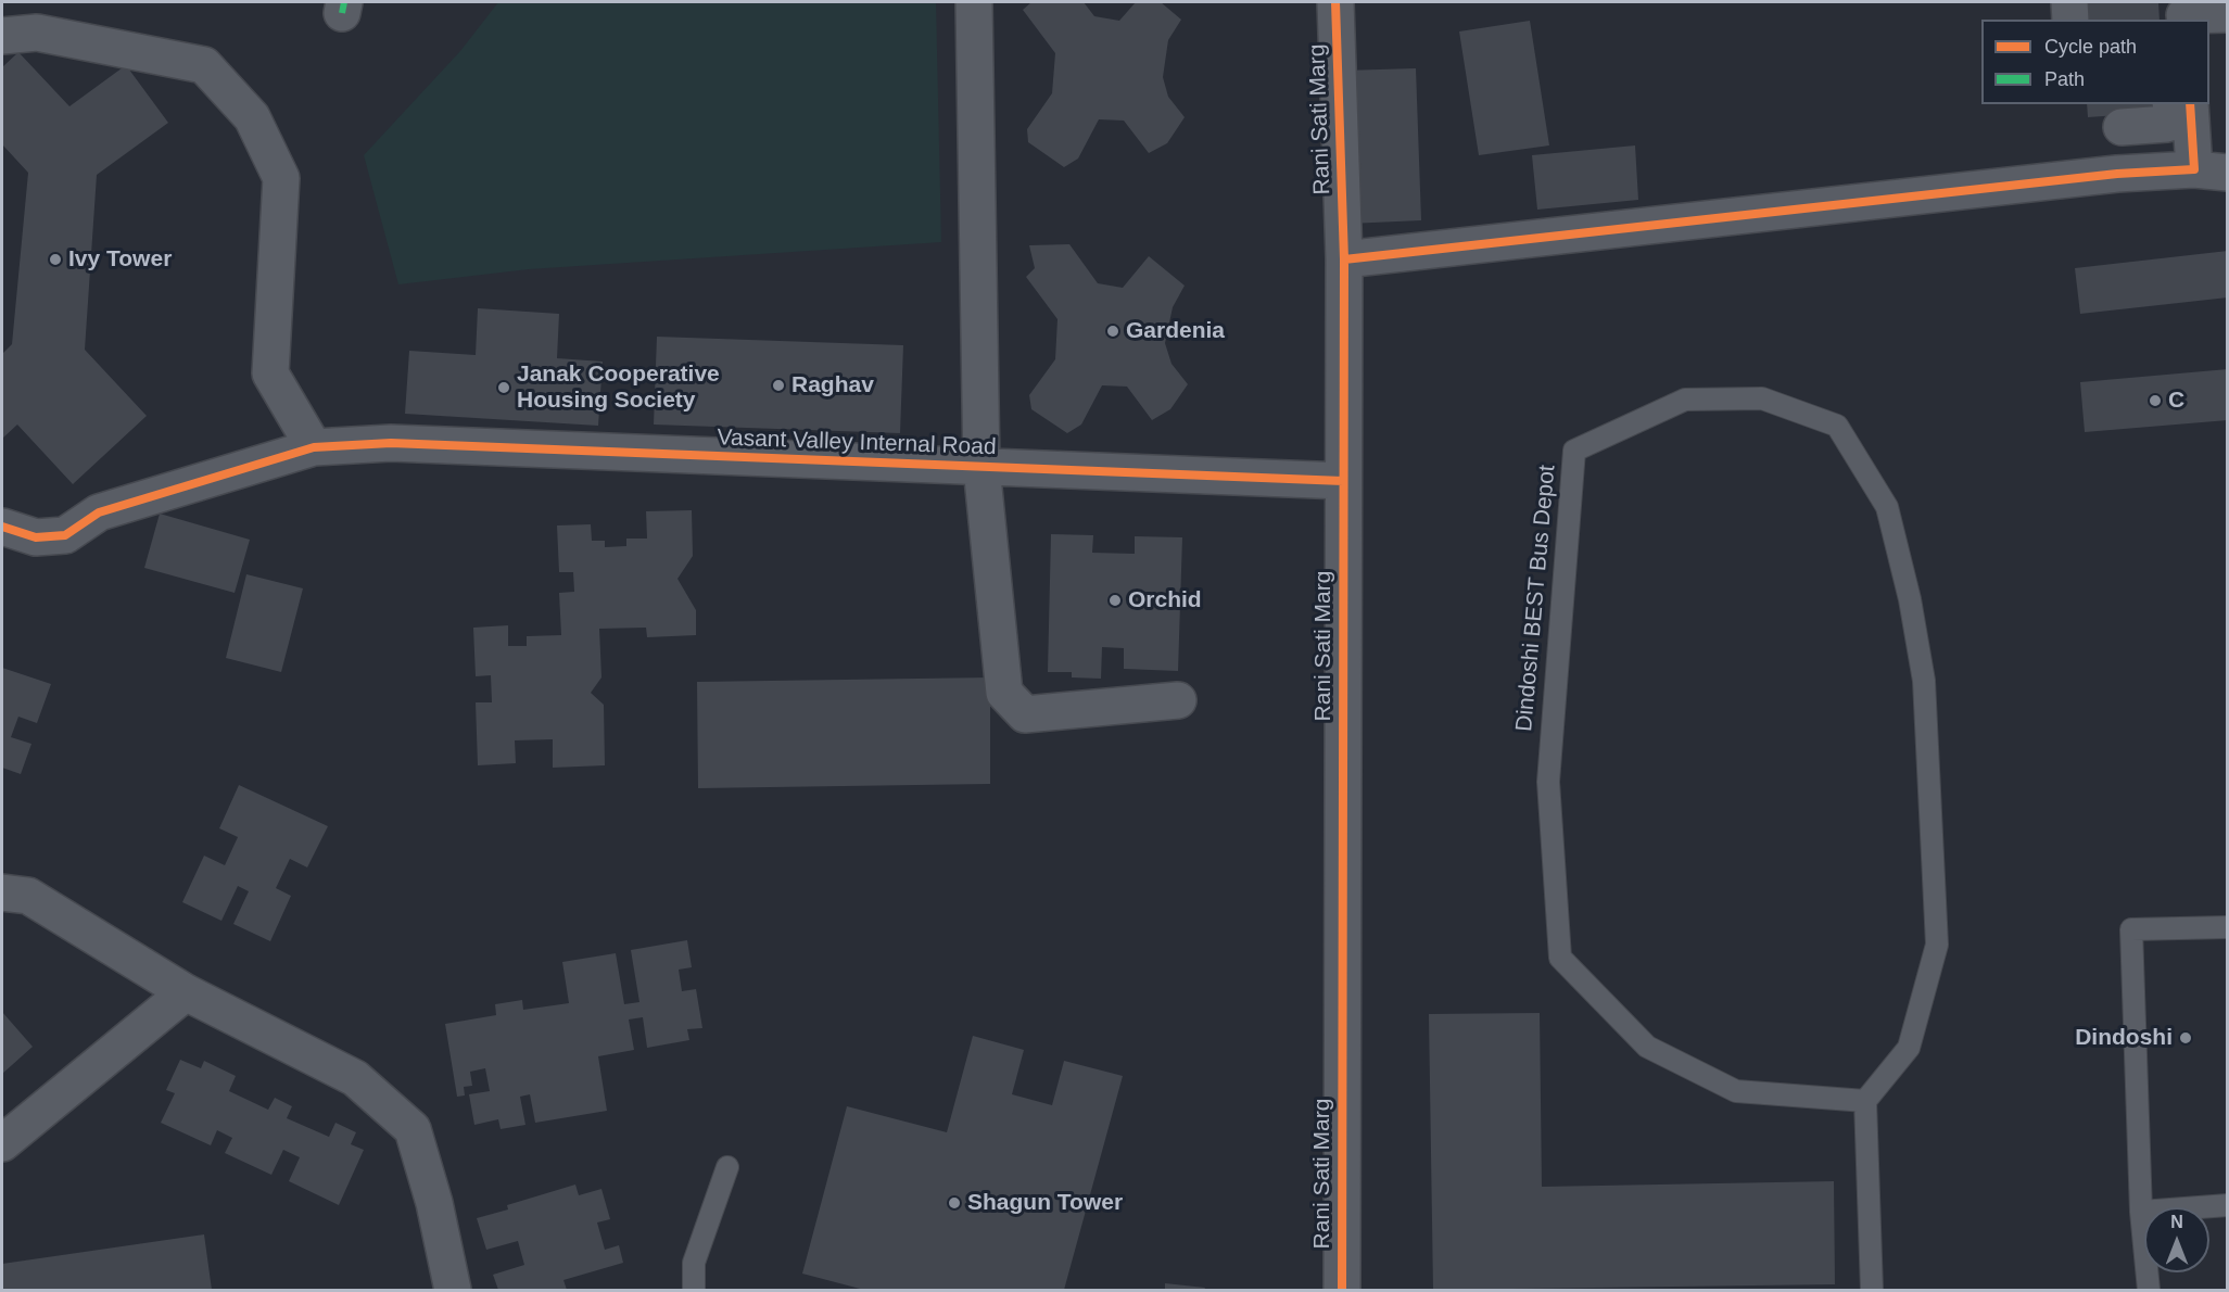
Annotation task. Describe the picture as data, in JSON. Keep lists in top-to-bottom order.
{
  "streets": {
    "street": ["Rani Sati Marg", "Vasant Valley Internal Road"],
    "lane": ["Dindoshi BEST Bus Depot"]
  },
  "crossings": [
    ["Rani Sati Marg", "Vasant Valley Internal Road"]
  ],
  "places": [
    "Ivy Tower",
    "Gardenia",
    "Raghav",
    "Janak Cooperative Housing Society",
    "C",
    "Orchid",
    "Dindoshi",
    "Shagun Tower"
  ],
  "legend": ["Cycle path", "Path"],
  "north": "top"
}
